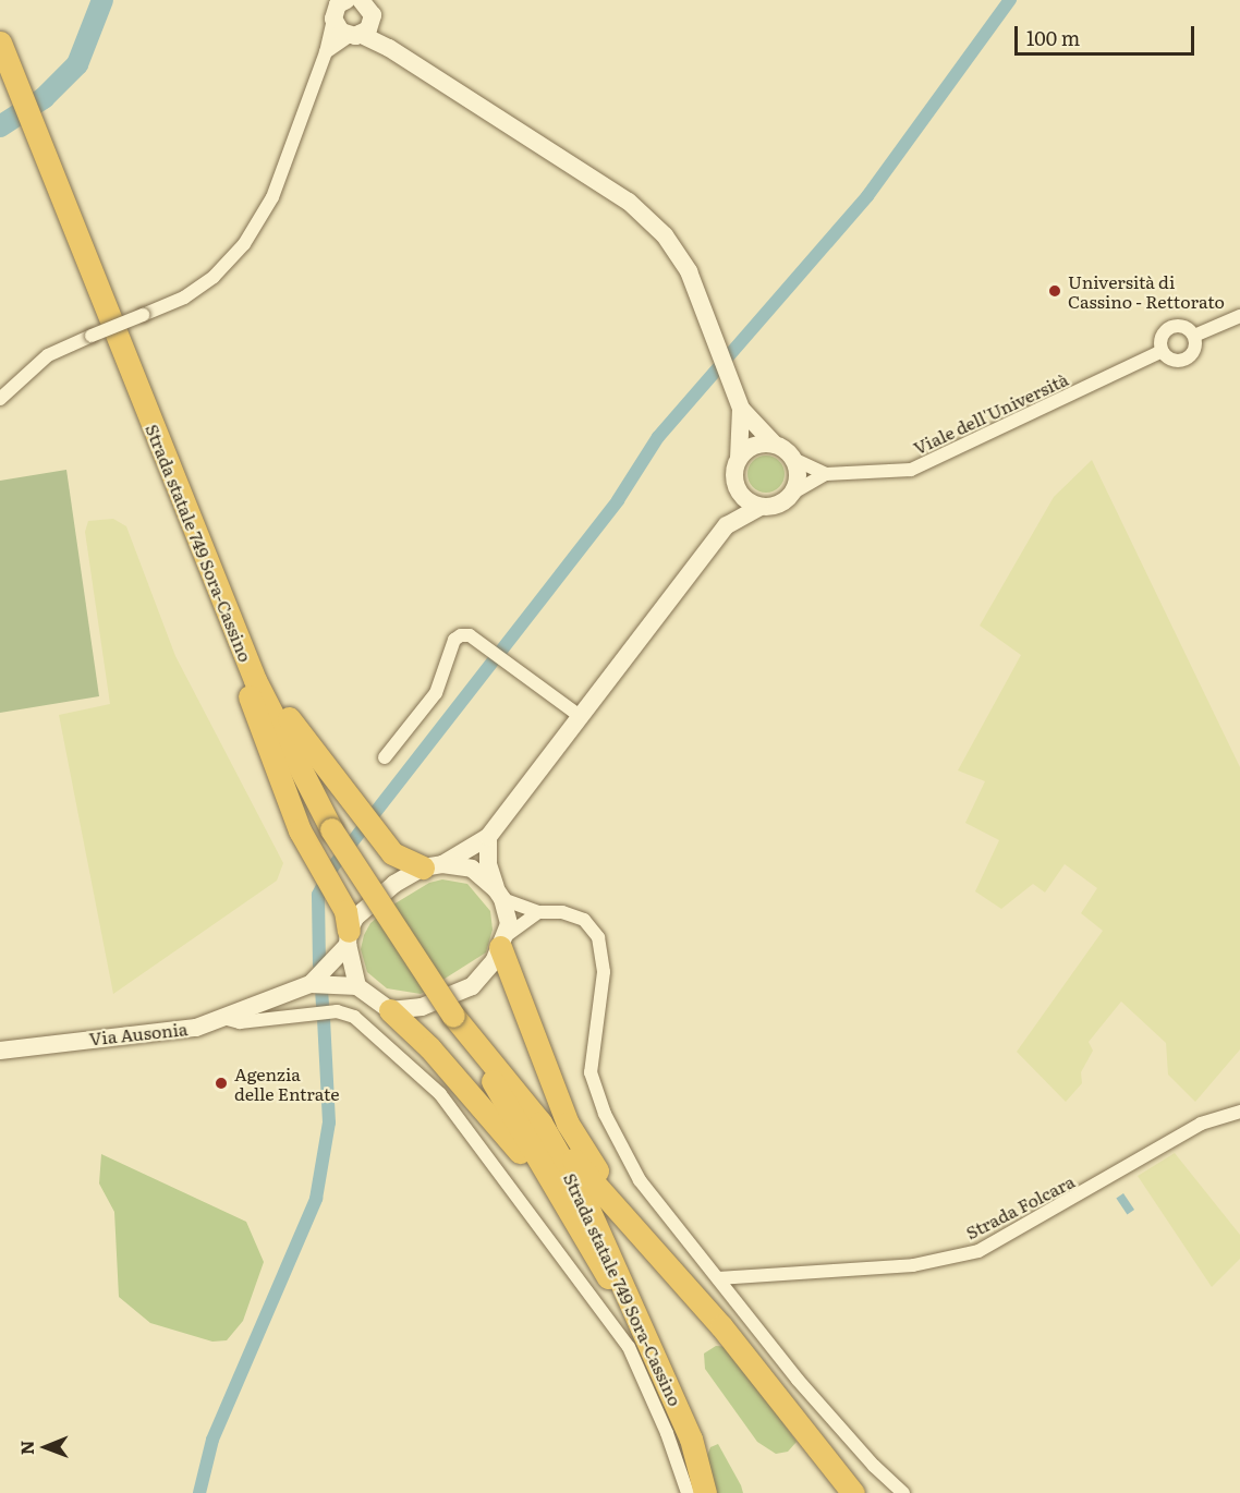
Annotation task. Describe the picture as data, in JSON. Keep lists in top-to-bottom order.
{
  "streets": {
    "highway": ["Strada statale 749 Sora-Cassino"],
    "street": ["Viale dell'Università", "Via Ausonia", "Strada Folcara"]
  },
  "places": ["Università di Cassino - Rettorato", "Agenzia delle Entrate"],
  "scale_bar": "100 m",
  "north": "left"
}
